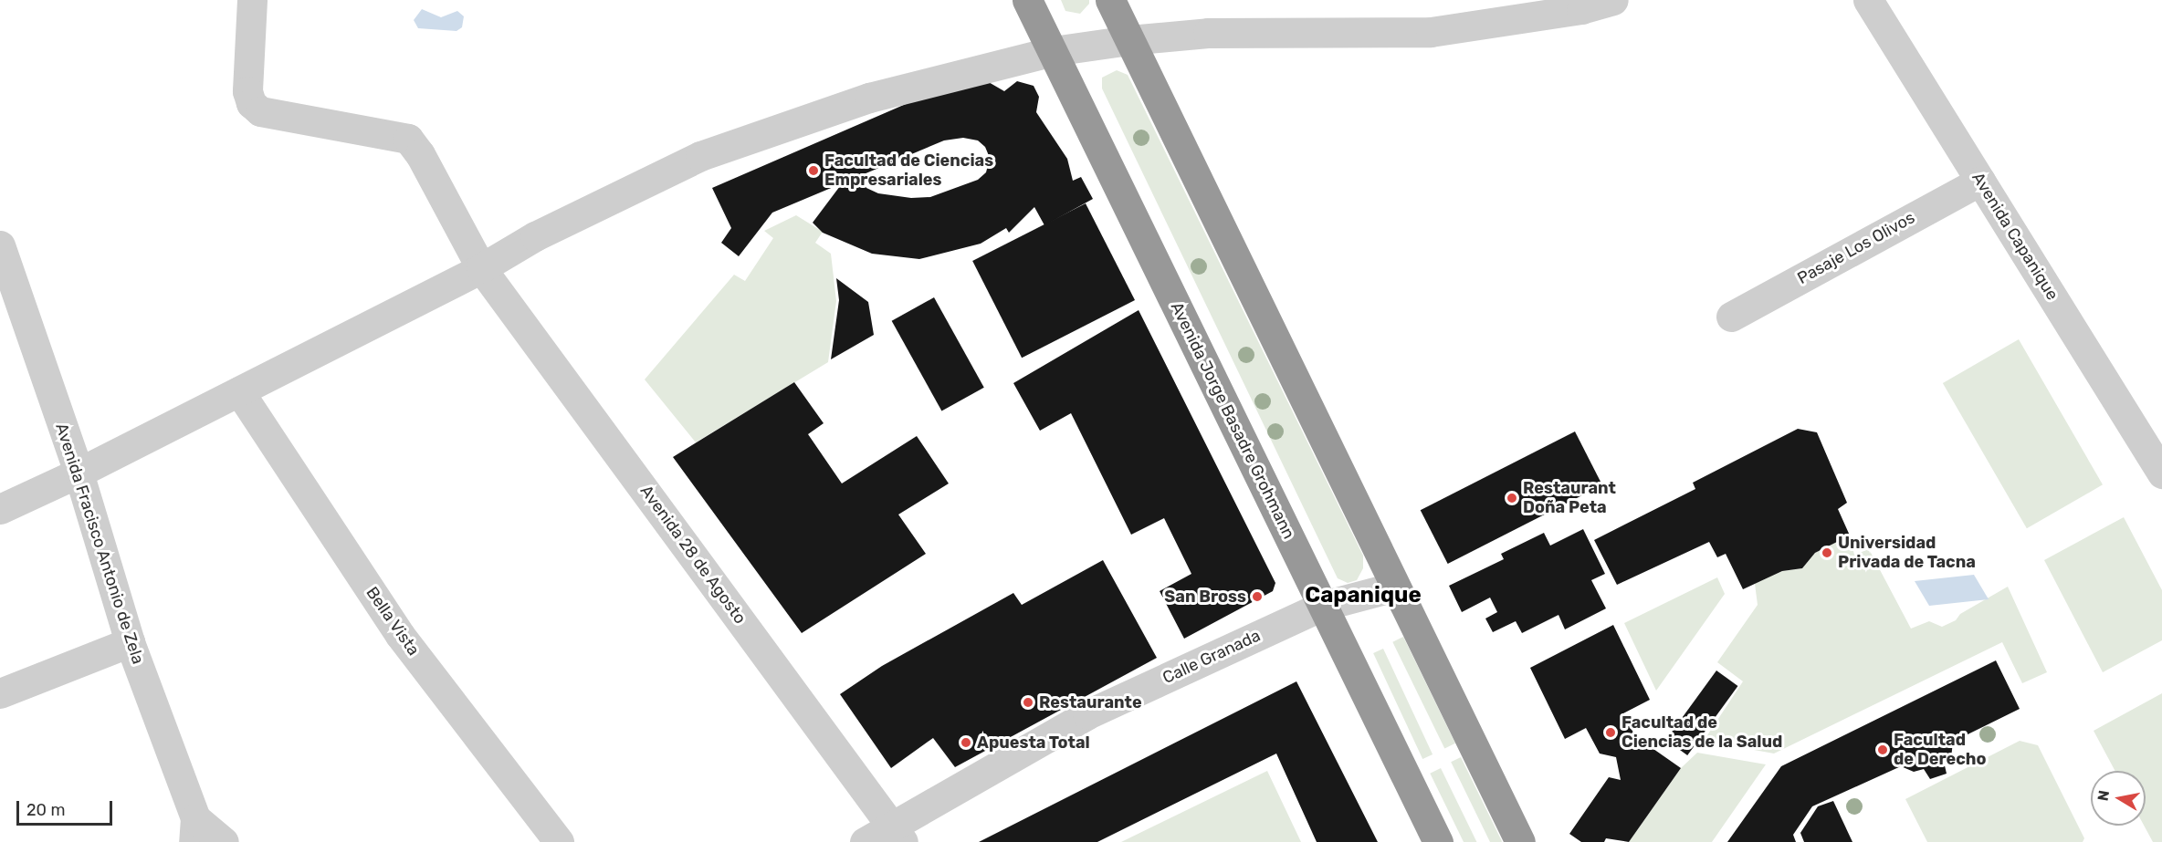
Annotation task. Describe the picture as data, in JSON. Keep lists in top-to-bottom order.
{
  "streets": {
    "highway": ["Avenida Jorge Basadre Grohmann"],
    "street": [
      "Avenida Capanique",
      "Pasaje Los Olivos",
      "Avenida Fracisco Antonio de Zela",
      "Avenida 28 de Agosto",
      "Bella Vista",
      "Calle Granada"
    ]
  },
  "crossings": [
    ["Avenida Capanique", "Pasaje Los Olivos"],
    ["Avenida Jorge Basadre Grohmann", "Calle Granada"],
    ["Avenida 28 de Agosto", "Calle Granada"]
  ],
  "districts": ["Capanique"],
  "places": [
    "Facultad de Ciencias Empresariales",
    "Restaurant Doña Peta",
    "Universidad Privada de Tacna",
    "San Bross",
    "Restaurante",
    "Facultad de Ciencias de la Salud",
    "Apuesta Total",
    "Facultad de Derecho"
  ],
  "scale_bar": "20 m",
  "north": "left"
}
